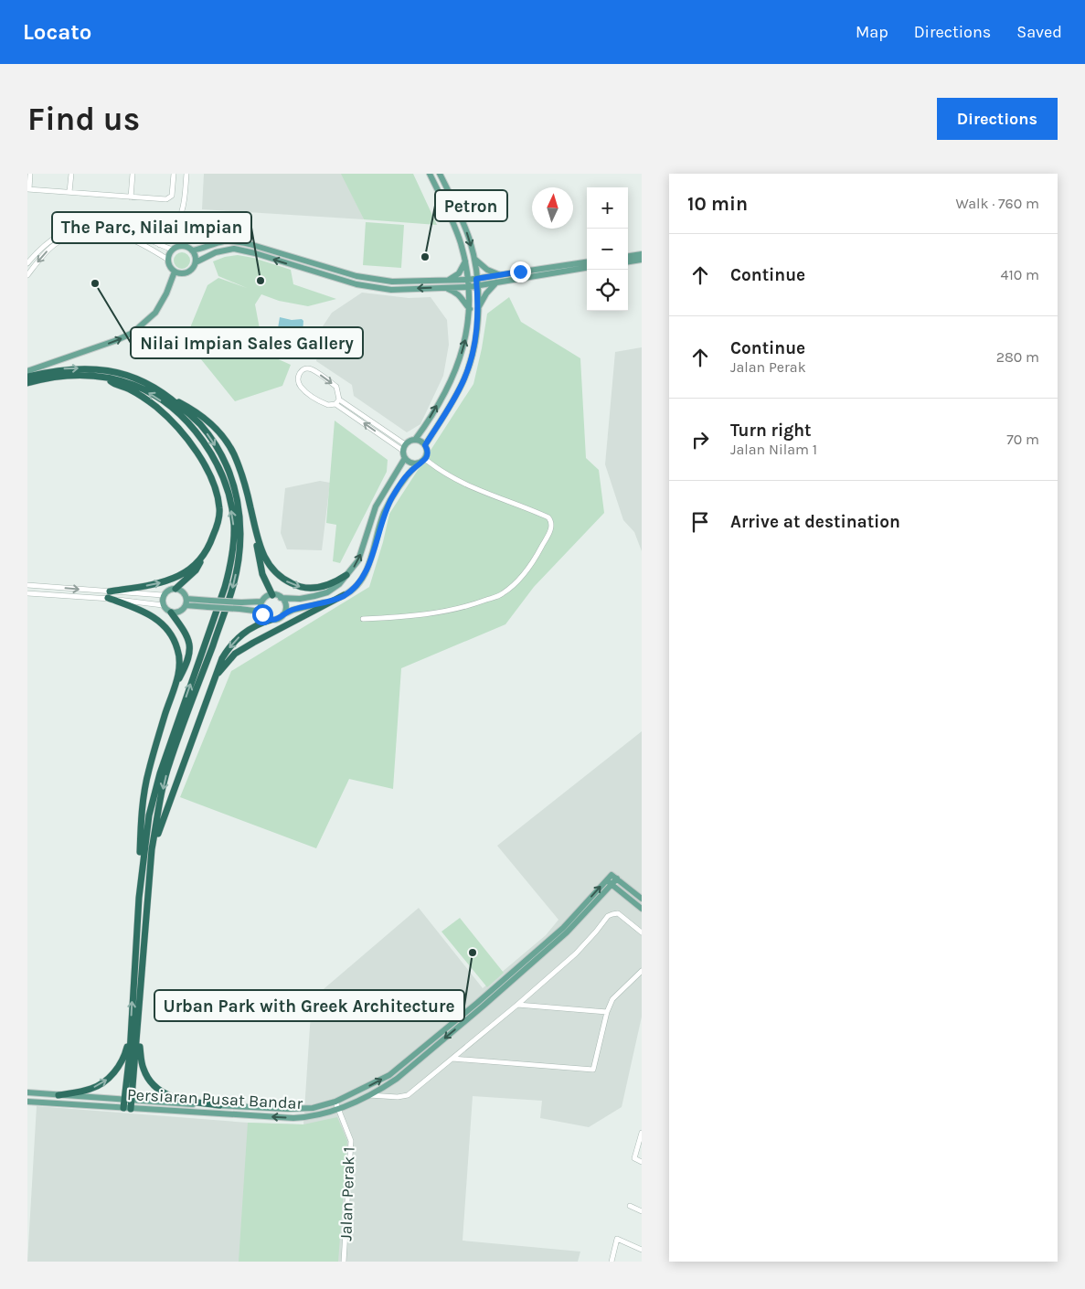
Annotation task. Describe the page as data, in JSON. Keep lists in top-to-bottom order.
{
  "streets": {
    "main road": ["Persiaran Pusat Bandar"],
    "street": ["Jalan Perak 1"]
  },
  "crossings": [
    ["Persiaran Pusat Bandar", "Jalan Perak 1"]
  ],
  "places": [
    "Petron",
    "The Parc, Nilai Impian",
    "Nilai Impian Sales Gallery",
    "Urban Park with Greek Architecture"
  ],
  "north": "top",
  "page": {
    "header": "Locato",
    "nav": ["Map", "Directions", "Saved"],
    "buttons": "Directions",
    "title": "Find us",
    "heading": ["10 min", "Walk · 760 m"],
    "map_buttons": ["+", "−"],
    "list": [
      ["Continue", "410 m"],
      ["Continue", "Jalan Perak", "280 m"],
      ["Turn right", "Jalan Nilam 1", "70 m"],
      "Arrive at destination"
    ]
  }
}
